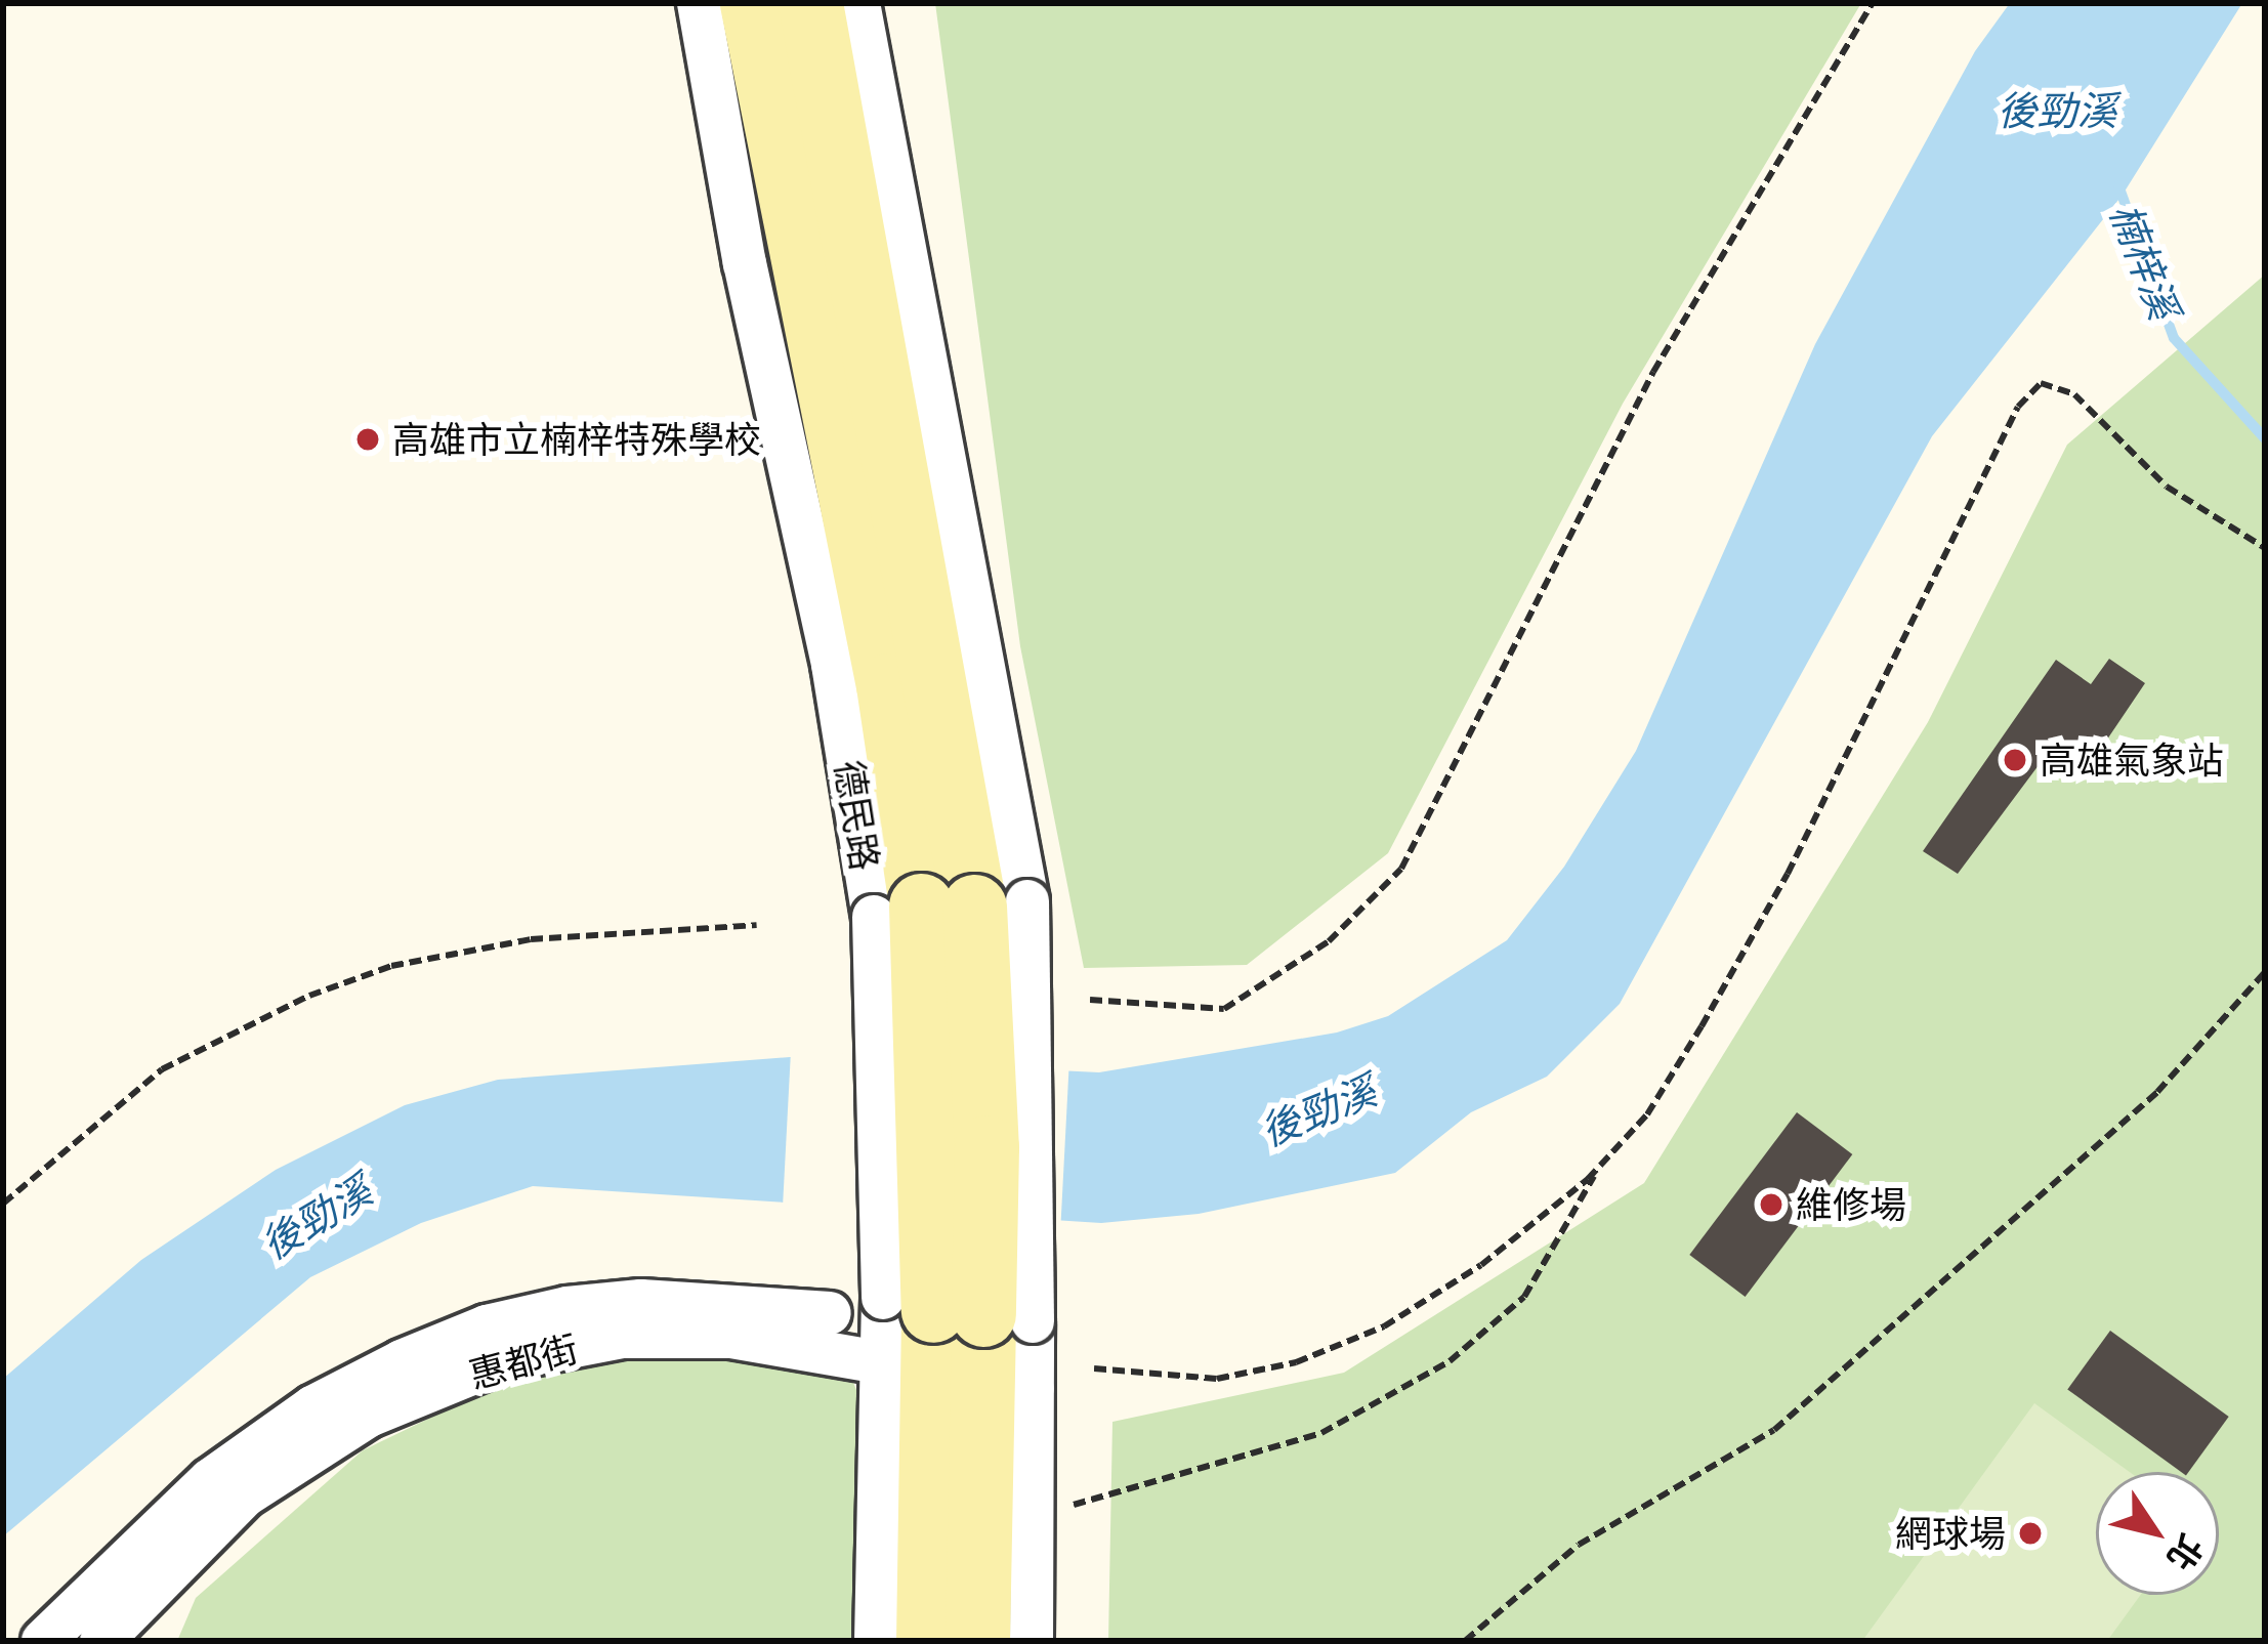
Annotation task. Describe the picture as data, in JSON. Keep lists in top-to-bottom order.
{
  "streets": {
    "street": ["德民路", "惠都街"]
  },
  "crossings": [
    ["德民路", "惠都街"]
  ],
  "water": ["後勁溪", "楠梓溪"],
  "places": [
    "高雄市立楠梓特殊學校",
    "高雄氣象站",
    "維修場",
    "網球場"
  ],
  "north": "bottom right"
}
